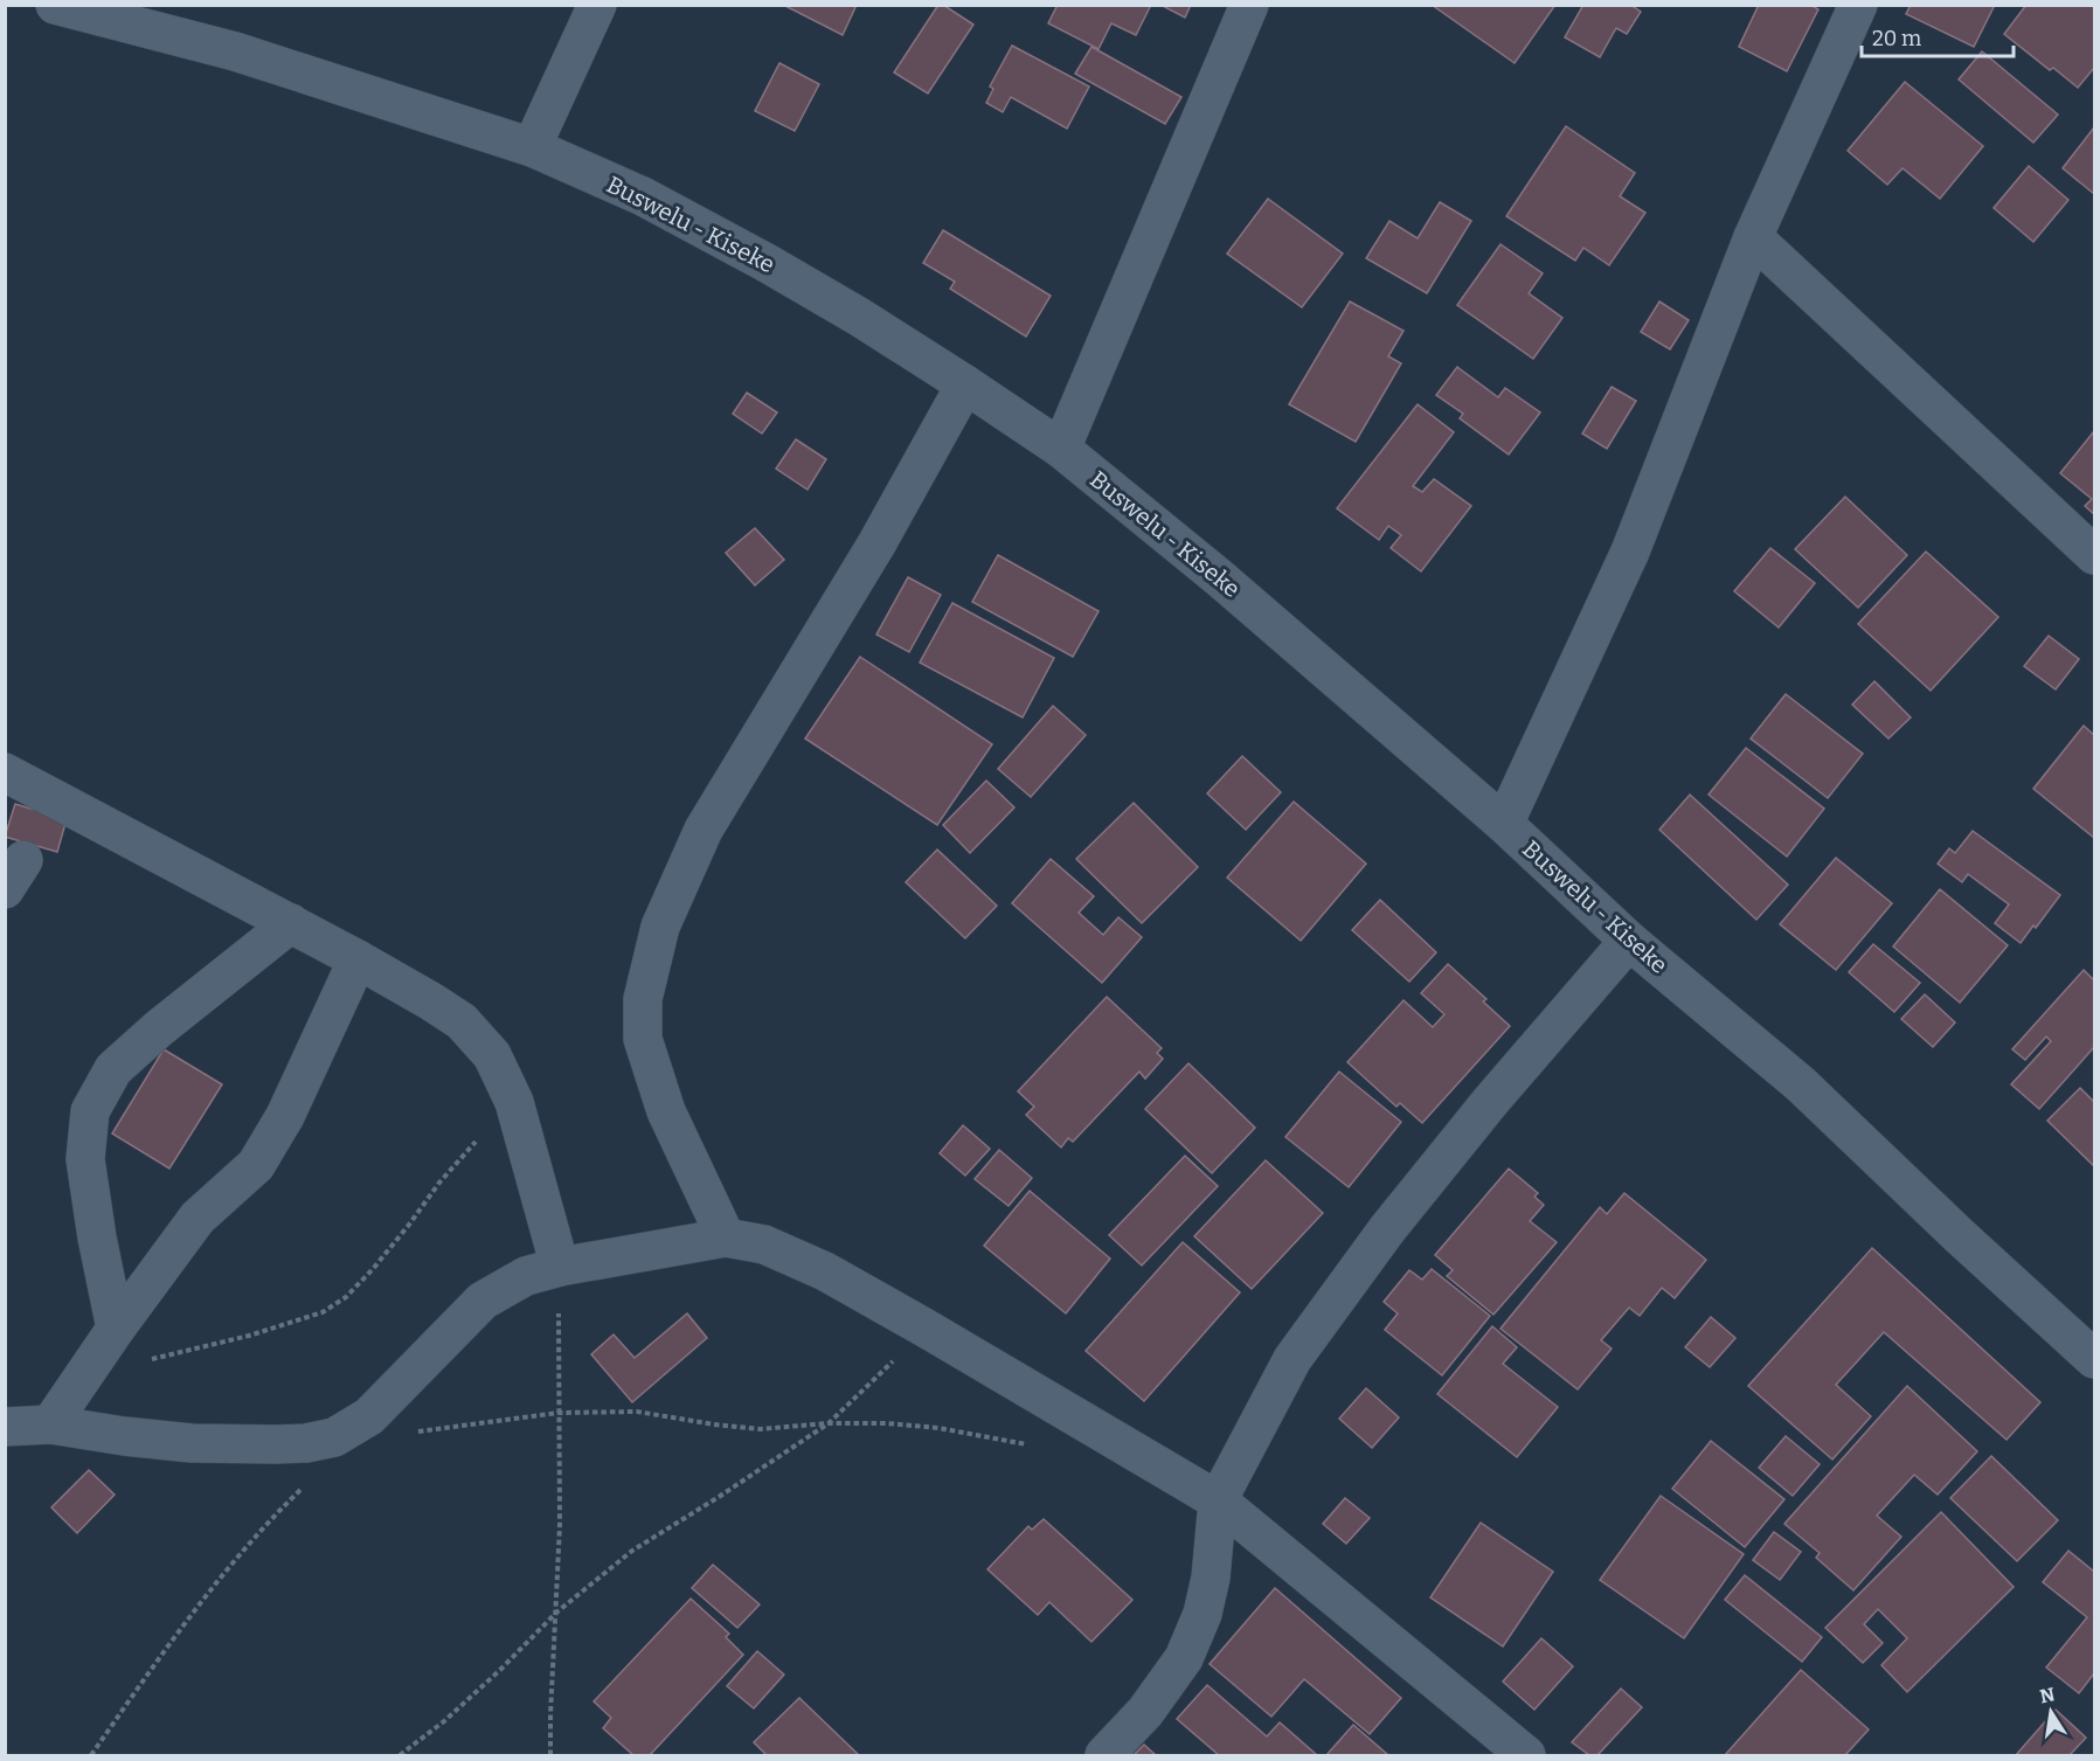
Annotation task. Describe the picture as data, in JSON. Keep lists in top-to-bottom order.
{
  "streets": {
    "street": ["Buswelu - Kiseke"]
  },
  "scale_bar": "20 m",
  "north": "top"
}
